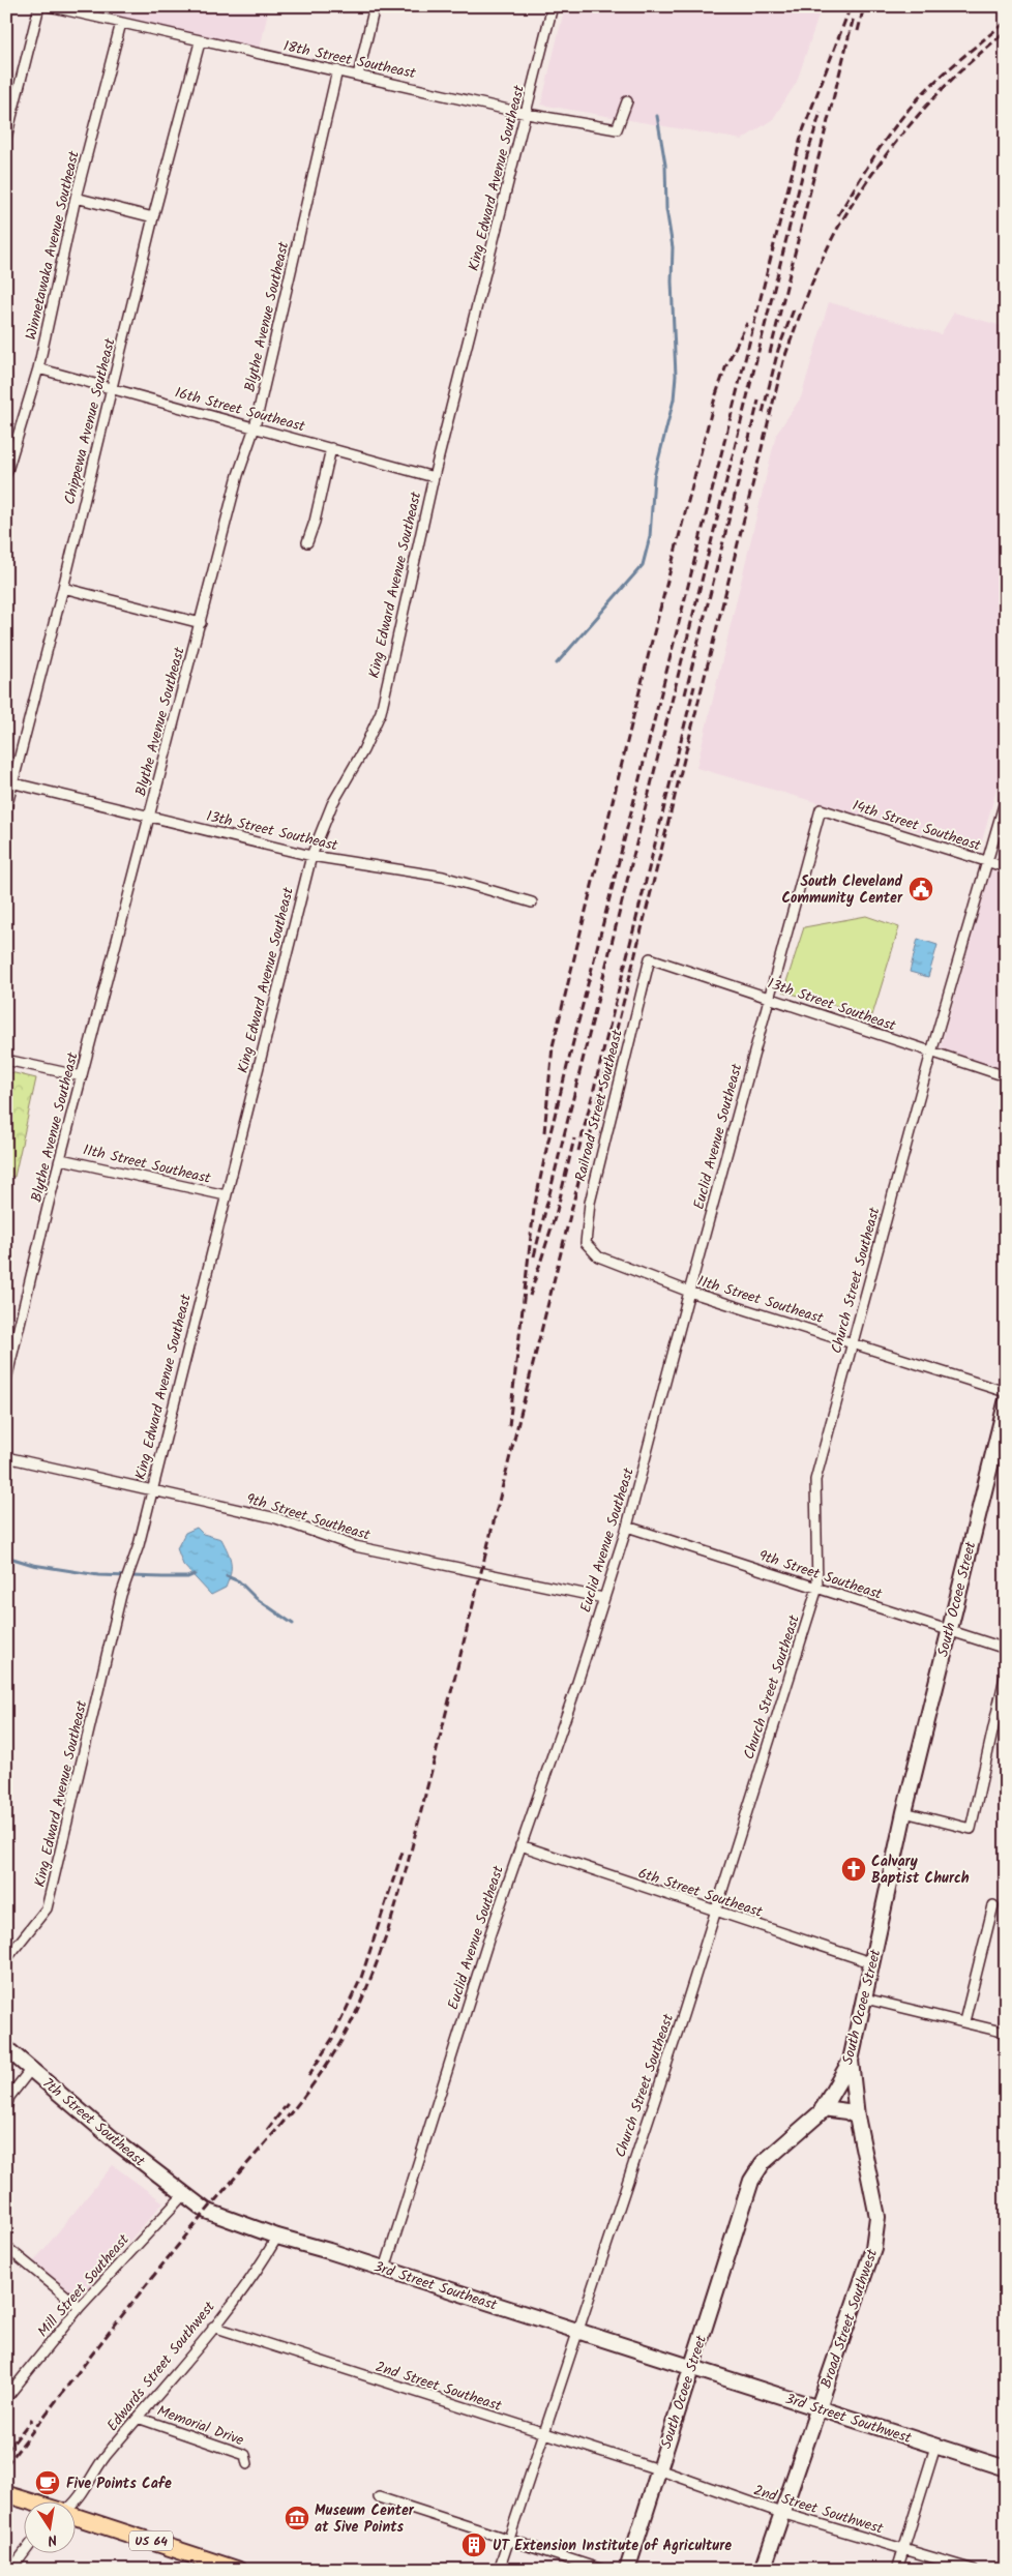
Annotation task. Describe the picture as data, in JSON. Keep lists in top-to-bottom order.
{
  "streets": {
    "main road": ["US 64"],
    "street": [
      "18th Street Southeast",
      "King Edward Avenue Southeast",
      "Winnetawaka Avenue Southeast",
      "Blythe Avenue Southeast",
      "16th Street Southeast",
      "Chippewa Avenue Southeast",
      "14th Street Southeast",
      "13th Street Southeast",
      "Railroad Street Southeast",
      "Euclid Avenue Southeast",
      "11th Street Southeast",
      "Church Street Southeast",
      "9th Street Southeast",
      "South Ocoee Street",
      "6th Street Southeast",
      "7th Street Southeast",
      "Mill Street Southeast",
      "3rd Street Southeast",
      "Broad Street Southwest",
      "Edwards Street Southwest",
      "2nd Street Southeast",
      "3rd Street Southwest",
      "Memorial Drive",
      "2nd Street Southwest"
    ]
  },
  "crossings": [
    ["18th Street Southeast", "King Edward Avenue Southeast"],
    ["18th Street Southeast", "Winnetawaka Avenue Southeast"],
    ["18th Street Southeast", "Blythe Avenue Southeast"],
    ["18th Street Southeast", "Chippewa Avenue Southeast"],
    ["King Edward Avenue Southeast", "16th Street Southeast"],
    ["King Edward Avenue Southeast", "13th Street Southeast"],
    ["King Edward Avenue Southeast", "11th Street Southeast"],
    ["King Edward Avenue Southeast", "9th Street Southeast"],
    ["Winnetawaka Avenue Southeast", "16th Street Southeast"],
    ["Blythe Avenue Southeast", "16th Street Southeast"],
    ["Blythe Avenue Southeast", "13th Street Southeast"],
    ["Blythe Avenue Southeast", "11th Street Southeast"],
    ["16th Street Southeast", "Chippewa Avenue Southeast"],
    ["Chippewa Avenue Southeast", "13th Street Southeast"],
    ["14th Street Southeast", "Euclid Avenue Southeast"],
    ["14th Street Southeast", "Church Street Southeast"],
    ["13th Street Southeast", "Railroad Street Southeast"],
    ["13th Street Southeast", "Euclid Avenue Southeast"],
    ["13th Street Southeast", "Church Street Southeast"],
    ["Railroad Street Southeast", "11th Street Southeast"],
    ["Euclid Avenue Southeast", "11th Street Southeast"],
    ["Euclid Avenue Southeast", "9th Street Southeast"],
    ["Euclid Avenue Southeast", "6th Street Southeast"],
    ["Euclid Avenue Southeast", "3rd Street Southeast"],
    ["11th Street Southeast", "Church Street Southeast"],
    ["Church Street Southeast", "9th Street Southeast"],
    ["Church Street Southeast", "6th Street Southeast"],
    ["Church Street Southeast", "3rd Street Southeast"],
    ["Church Street Southeast", "2nd Street Southeast"],
    ["9th Street Southeast", "South Ocoee Street"],
    ["South Ocoee Street", "6th Street Southeast"],
    ["South Ocoee Street", "3rd Street Southeast"],
    ["South Ocoee Street", "Broad Street Southwest"],
    ["South Ocoee Street", "2nd Street Southeast"],
    ["South Ocoee Street", "3rd Street Southwest"],
    ["South Ocoee Street", "2nd Street Southwest"],
    ["7th Street Southeast", "Mill Street Southeast"],
    ["7th Street Southeast", "3rd Street Southeast"],
    ["Mill Street Southeast", "3rd Street Southeast"],
    ["3rd Street Southeast", "Edwards Street Southwest"],
    ["3rd Street Southeast", "3rd Street Southwest"],
    ["Broad Street Southwest", "3rd Street Southwest"],
    ["Broad Street Southwest", "2nd Street Southwest"],
    ["Edwards Street Southwest", "2nd Street Southeast"],
    ["Edwards Street Southwest", "Memorial Drive"],
    ["2nd Street Southeast", "2nd Street Southwest"]
  ],
  "places": {
    "public building": ["South Cleveland Community Center"],
    "church": ["Calvary Baptist Church"],
    "cafe": ["Five Points Cafe"],
    "museum": ["Museum Center at 5ive Points"],
    "building": ["UT Extension Institute of Agriculture"]
  },
  "north": "bottom"
}
